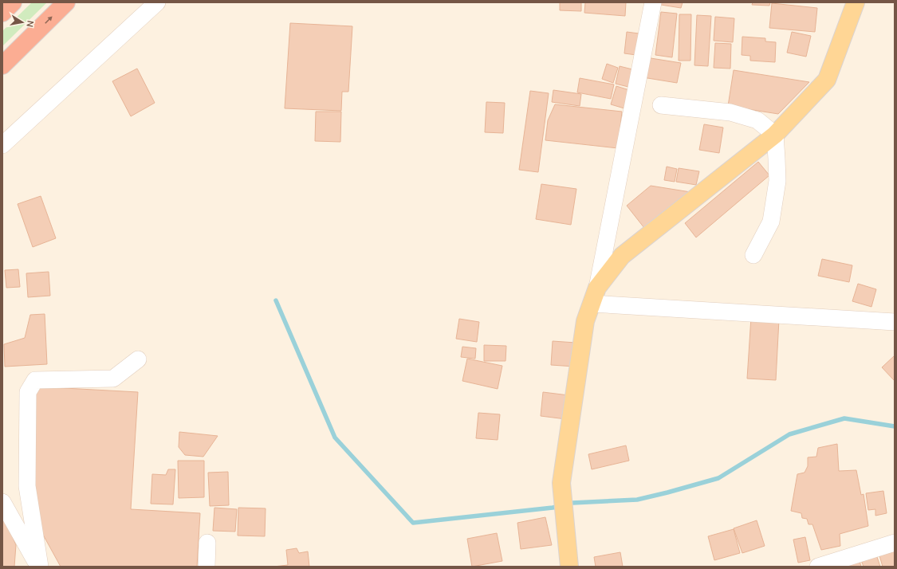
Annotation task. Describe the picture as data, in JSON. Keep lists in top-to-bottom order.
{
  "north": "right"
}
